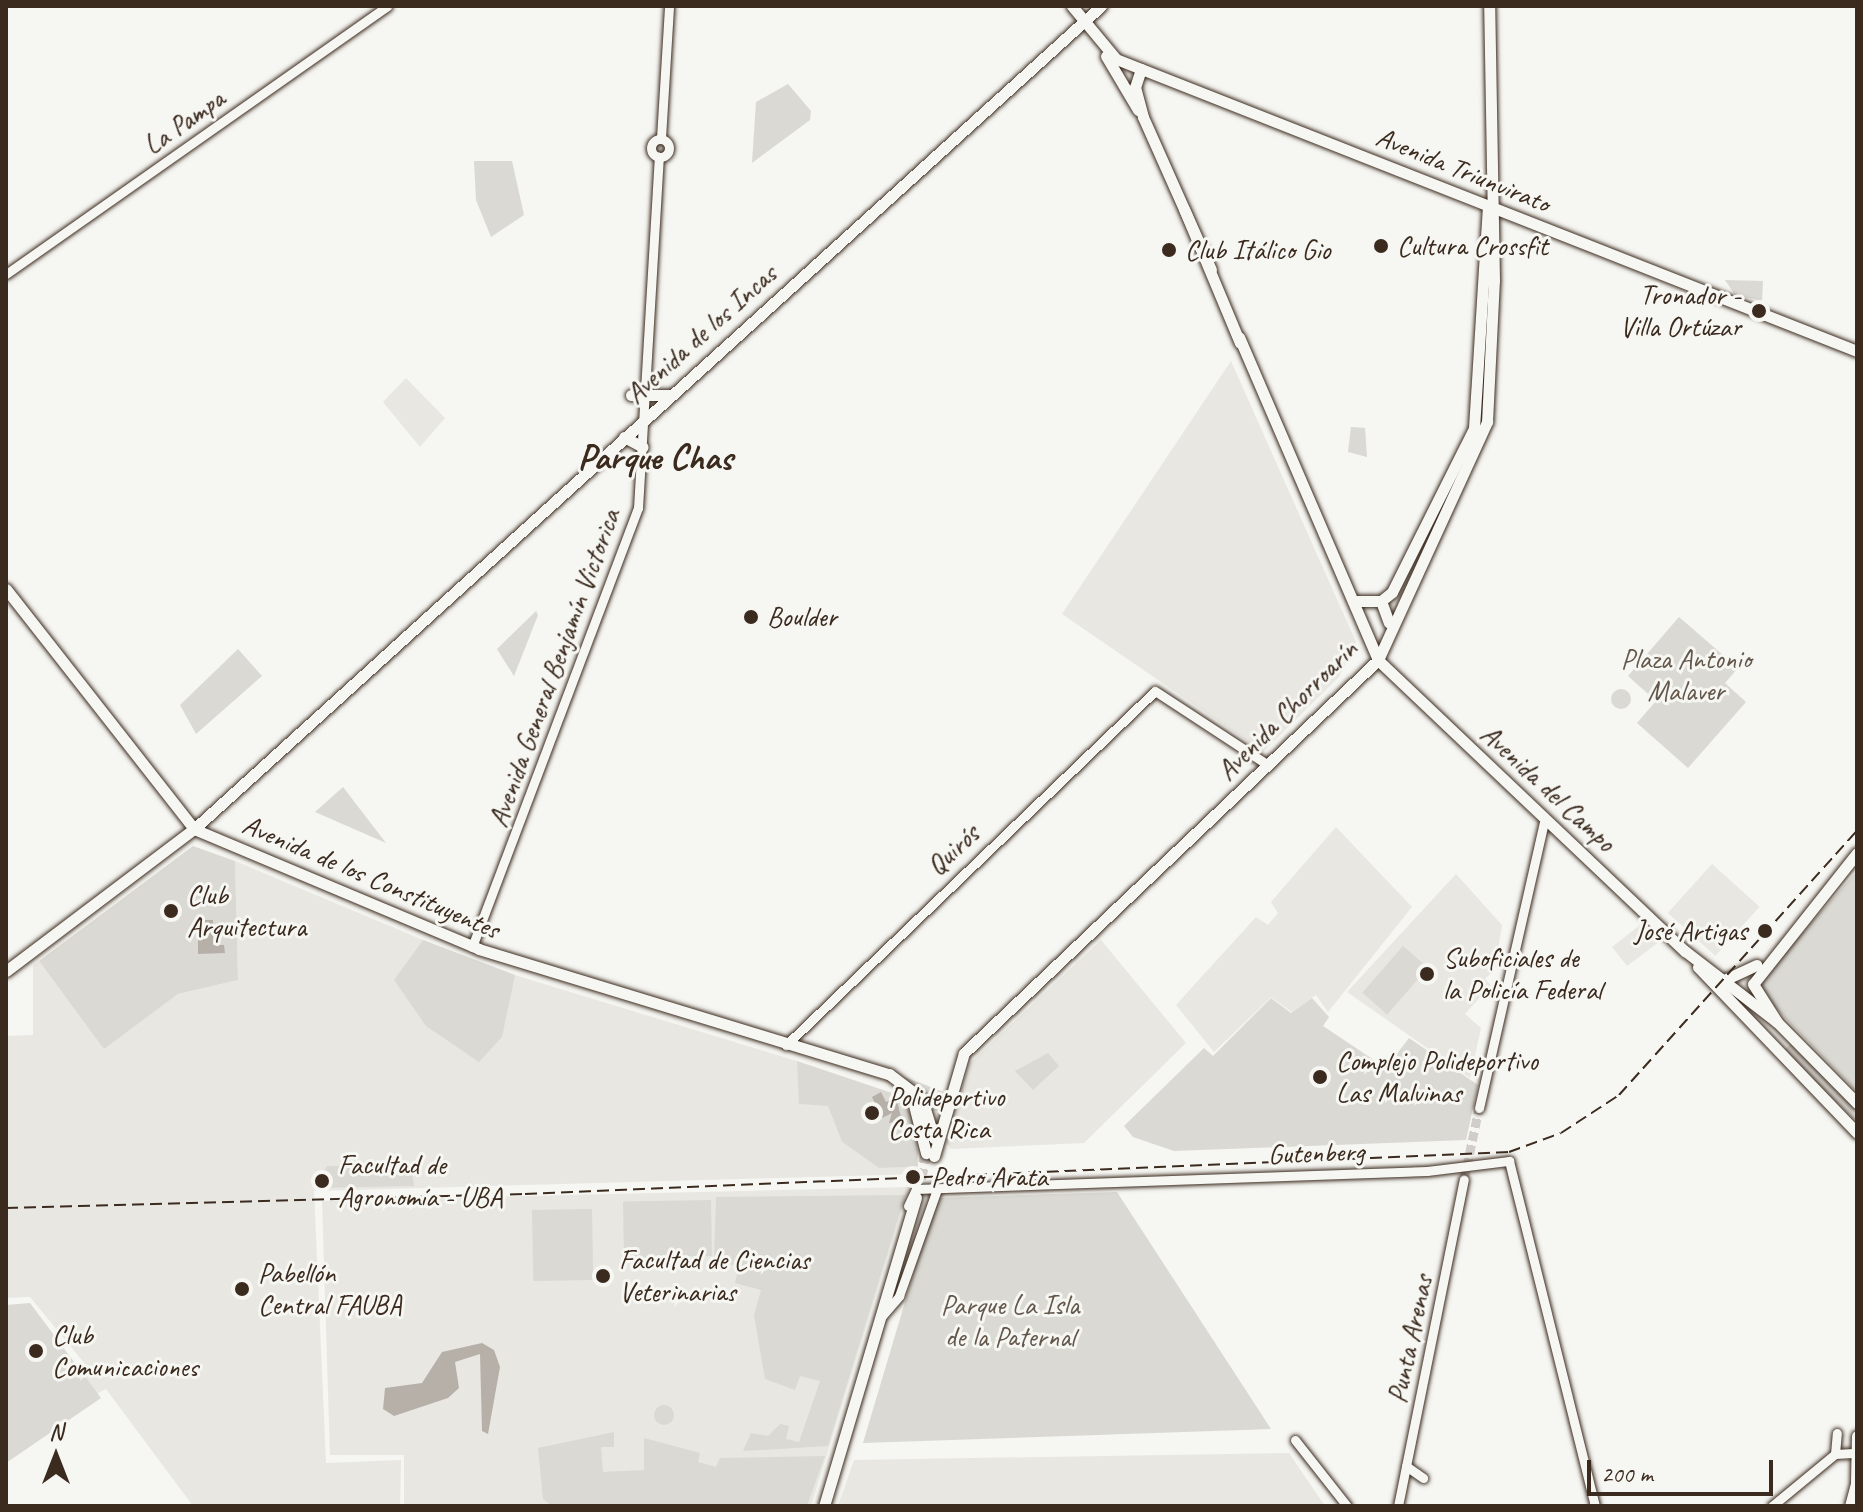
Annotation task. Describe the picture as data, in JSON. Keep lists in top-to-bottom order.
{
  "streets": {
    "main road": [
      "Avenida Triunvirato",
      "Avenida de los Incas",
      "Avenida Chorroarín",
      "Avenida del Campo",
      "Avenida de los Constituyentes"
    ],
    "street": [
      "La Pampa",
      "Avenida General Benjamín Victorica",
      "Quirós",
      "Gutenberg",
      "Punta Arenas"
    ]
  },
  "crossings": [
    ["Avenida Triunvirato", "Avenida de los Incas"],
    ["Avenida Triunvirato", "Avenida Chorroarín"],
    ["Avenida de los Incas", "Avenida General Benjamín Victorica"],
    ["Avenida de los Incas", "Avenida de los Constituyentes"],
    ["Avenida General Benjamín Victorica", "Avenida de los Constituyentes"],
    ["Avenida Chorroarín", "Avenida del Campo"],
    ["Avenida Chorroarín", "Quirós"],
    ["Avenida Chorroarín", "Avenida de los Constituyentes"],
    ["Quirós", "Avenida de los Constituyentes"]
  ],
  "districts": ["Parque Chas"],
  "parks": ["Plaza Antonio Malaver", "Parque La Isla de la Paternal"],
  "places": [
    "Cultura Crossfit",
    "Club Itálico Gio",
    "Tronador - Villa Ortúzar",
    "Boulder",
    "Club Arquitectura",
    "José Artigas",
    "Suboficiales de la Policía Federal",
    "Complejo Polideportivo Las Malvinas",
    "Polideportivo Costa Rica",
    "Pedro Arata",
    "Facultad de Agronomía - UBA",
    "Facultad de Ciencias Veterinarias",
    "Pabellón Central FAUBA",
    "Club Comunicaciones"
  ],
  "scale_bar": "200 m",
  "north": "top"
}
